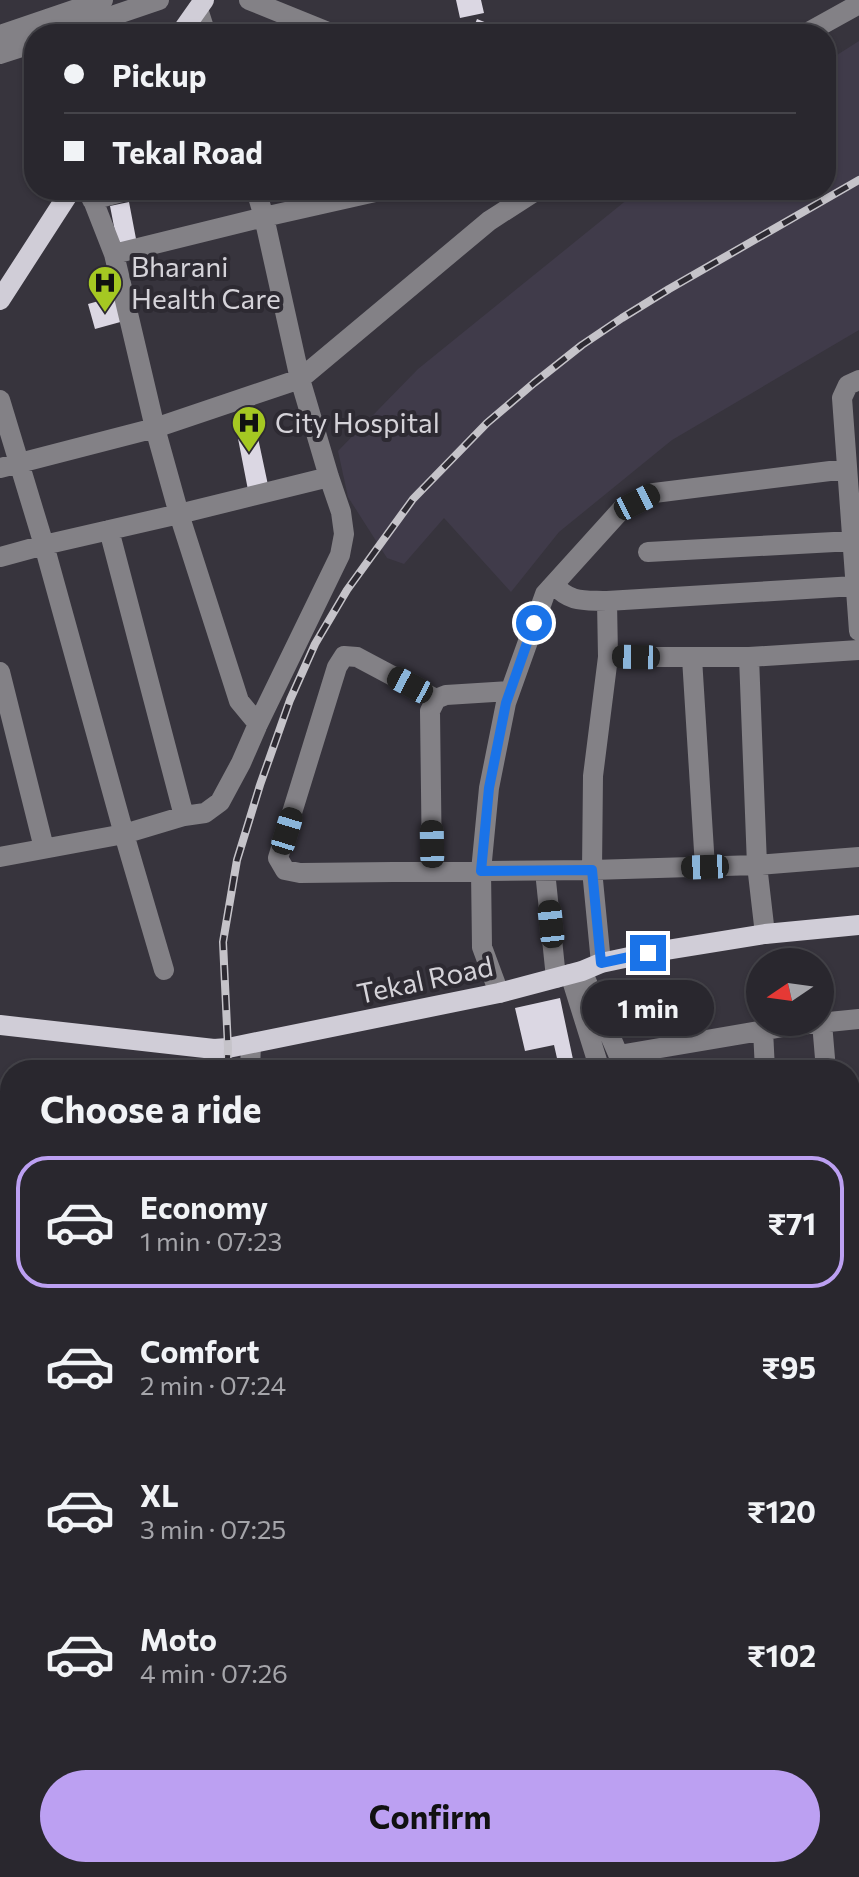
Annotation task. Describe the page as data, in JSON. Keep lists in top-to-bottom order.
{
  "streets": {
    "main road": ["Tekal Road"]
  },
  "places": {
    "hospital": ["Bharani Health Care", "City Hospital"]
  },
  "north": "left",
  "page": {
    "banner": ["Pickup", "Tekal Road"],
    "bubble": "1 min",
    "heading": "Choose a ride",
    "list": [
      {
        "name": "Economy",
        "note": "1 min · 07:23",
        "value": "₹71"
      },
      {
        "name": "Comfort",
        "note": "2 min · 07:24",
        "value": "₹95"
      },
      {
        "name": "XL",
        "note": "3 min · 07:25",
        "value": "₹120"
      },
      {
        "name": "Moto",
        "note": "4 min · 07:26",
        "value": "₹102"
      }
    ],
    "buttons": "Confirm"
  }
}
